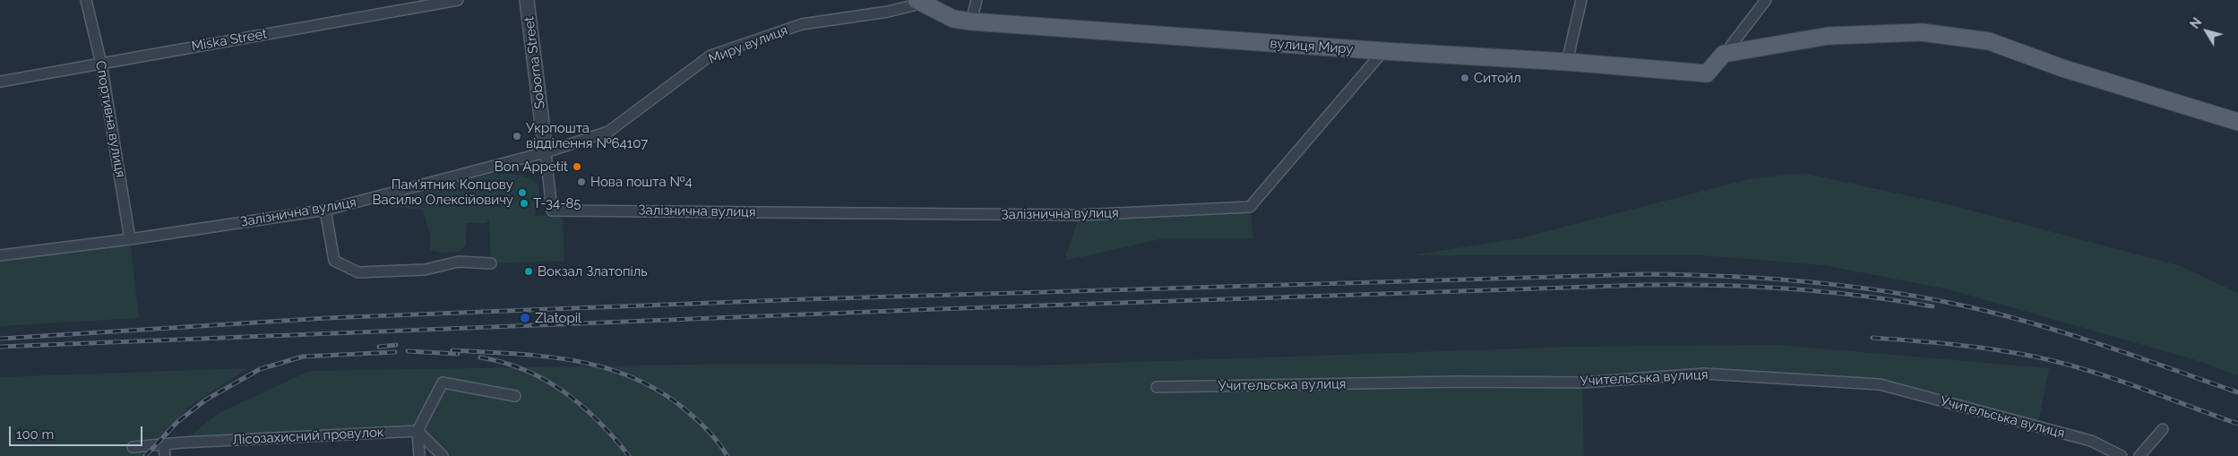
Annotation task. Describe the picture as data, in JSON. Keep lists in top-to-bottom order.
{
  "streets": {
    "main road": ["вулиця Миру"],
    "street": [
      "Miska Street",
      "Миру вулиця",
      "Soborna Street",
      "Спортивна вулиця",
      "Залізнична вулиця",
      "Учительська вулиця",
      "Лісозахисний провулок"
    ]
  },
  "crossings": [
    ["Miska Street", "Спортивна вулиця"],
    ["Миру вулиця", "вулиця Миру"],
    ["Миру вулиця", "Soborna Street"],
    ["Миру вулиця", "Залізнична вулиця"],
    ["вулиця Миру", "Залізнична вулиця"],
    ["Soborna Street", "Залізнична вулиця"],
    ["Спортивна вулиця", "Залізнична вулиця"]
  ],
  "places": [
    "Ситойл",
    "Укрпошта відділення №64107",
    "Bon Appetit",
    "Нова пошта №4",
    "Пам'ятник Копцову Василю Олексійовичу",
    "Т-34-85",
    "Вокзал Златопіль",
    "Zlatopil"
  ],
  "scale_bar": "100 m",
  "north": "top left"
}
